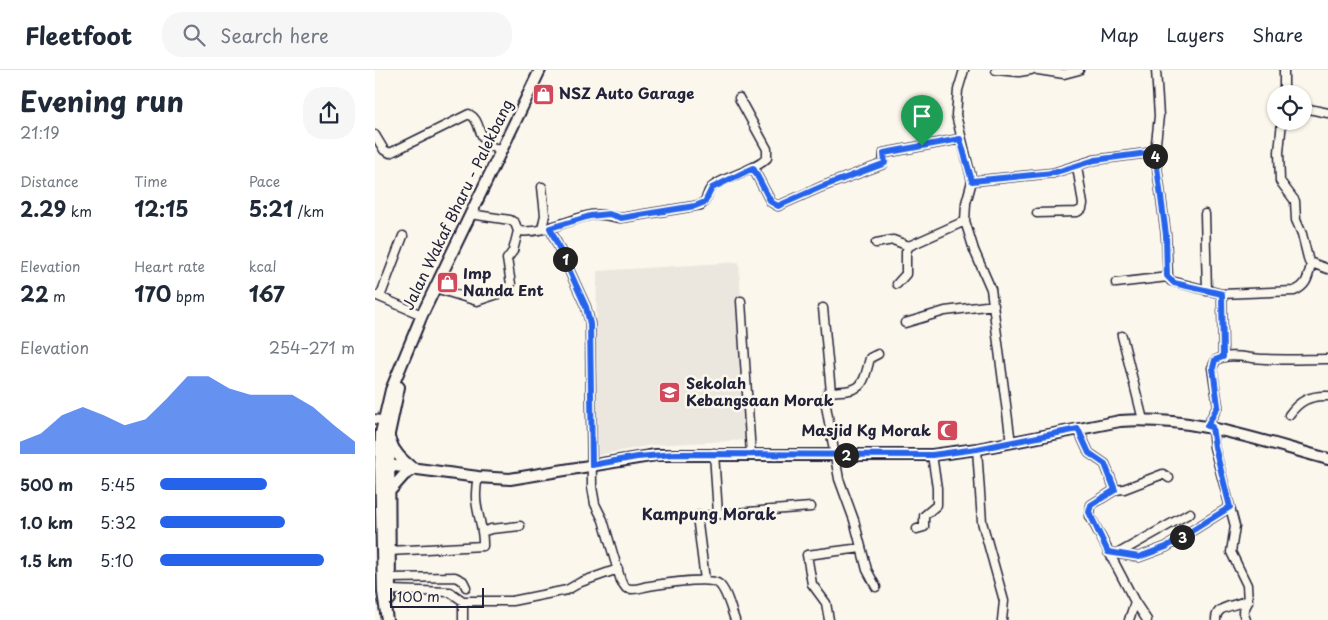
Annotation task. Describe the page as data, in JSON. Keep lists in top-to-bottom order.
{
  "streets": {
    "main road": ["Jalan Wakaf Bharu - Palekbang"]
  },
  "districts": ["Kampung Morak"],
  "places": {
    "shop": ["NSZ Auto Garage", "Imp Nanda Ent"],
    "school or university": ["Sekolah Kebangsaan Morak"],
    "mosque": ["Masjid Kg Morak"]
  },
  "scale_bar": "100 m",
  "page": {
    "header": "Fleetfoot",
    "search": "Search here",
    "nav": ["Map", "Layers", "Share"],
    "heading": ["Evening run", "21:19"],
    "pins": [
      "4",
      "1",
      "2",
      "3"
    ],
    "stats": [
      ["Distance", "2.29 km"],
      ["Time", "12:15"],
      ["Pace", "5:21 /km"],
      ["Elevation", "22 m"],
      ["Heart rate", "170 bpm"],
      ["kcal", "167"]
    ],
    "chart": ["Elevation", "254–271 m"],
    "list": [
      {
        "name": "500 m",
        "note": "5:45"
      },
      {
        "name": "1.0 km",
        "note": "5:32"
      },
      {
        "name": "1.5 km",
        "note": "5:10"
      }
    ],
    "scale": "100 m"
  }
}
